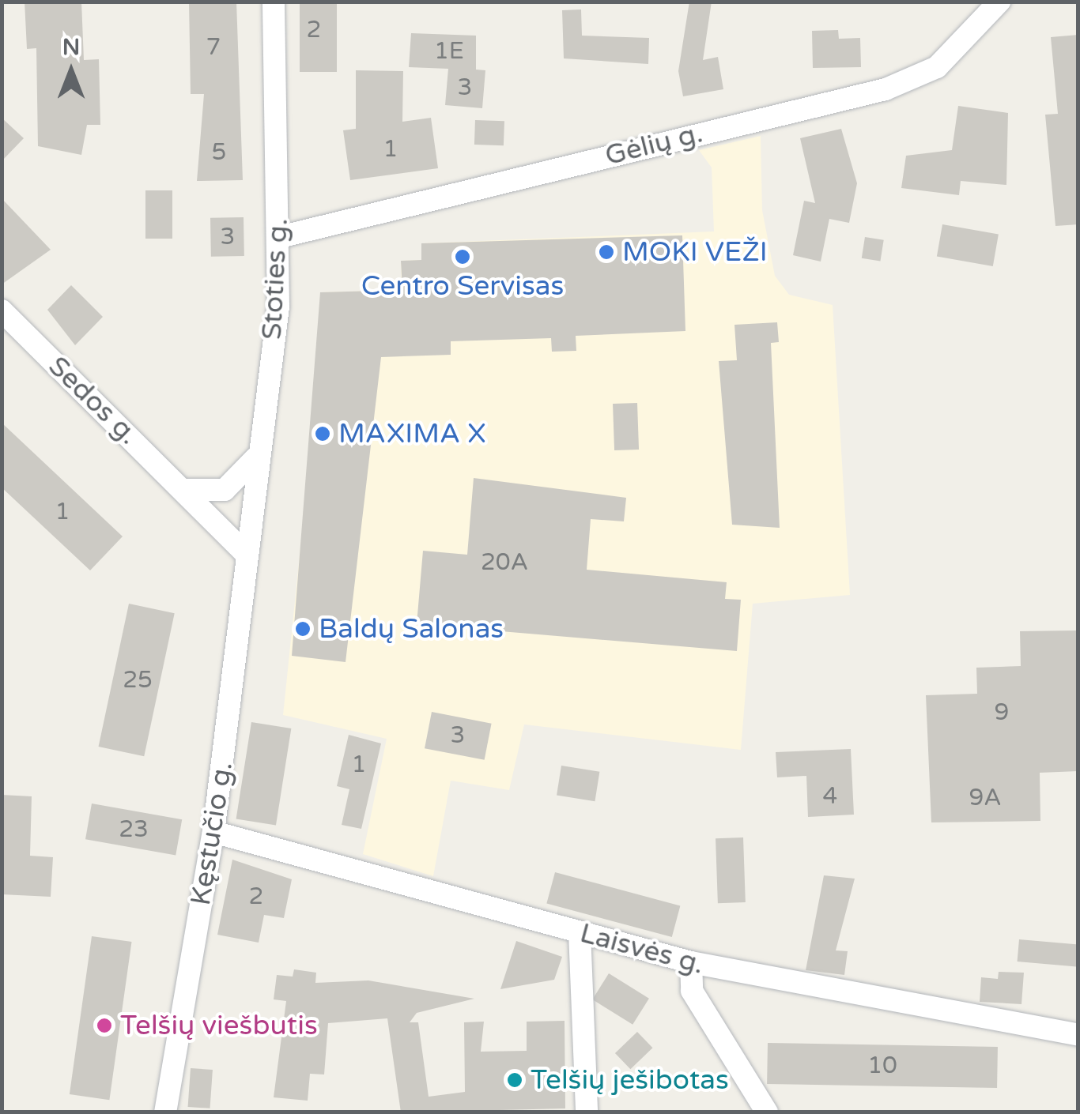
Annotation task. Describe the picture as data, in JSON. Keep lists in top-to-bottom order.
{
  "streets": {
    "street": [
      "Gėlių g.",
      "Stoties g.",
      "Sedos g.",
      "Kęstučio g.",
      "Laisvės g."
    ]
  },
  "crossings": [
    ["Gėlių g.", "Stoties g."],
    ["Stoties g.", "Sedos g."],
    ["Stoties g.", "Kęstučio g."],
    ["Sedos g.", "Kęstučio g."],
    ["Kęstučio g.", "Laisvės g."]
  ],
  "places": [
    "MOKI VEŽI",
    "Centro Servisas",
    "MAXIMA X",
    "Baldų Salonas",
    "Telšių viešbutis",
    "Telšių ješibotas"
  ],
  "house_numbers": [
    "2",
    "7",
    "1E",
    "3",
    "1",
    "5",
    "3",
    "1",
    "20A",
    "25",
    "9",
    "3",
    "1",
    "4",
    "9A",
    "23",
    "2",
    "10"
  ],
  "north": "top"
}
